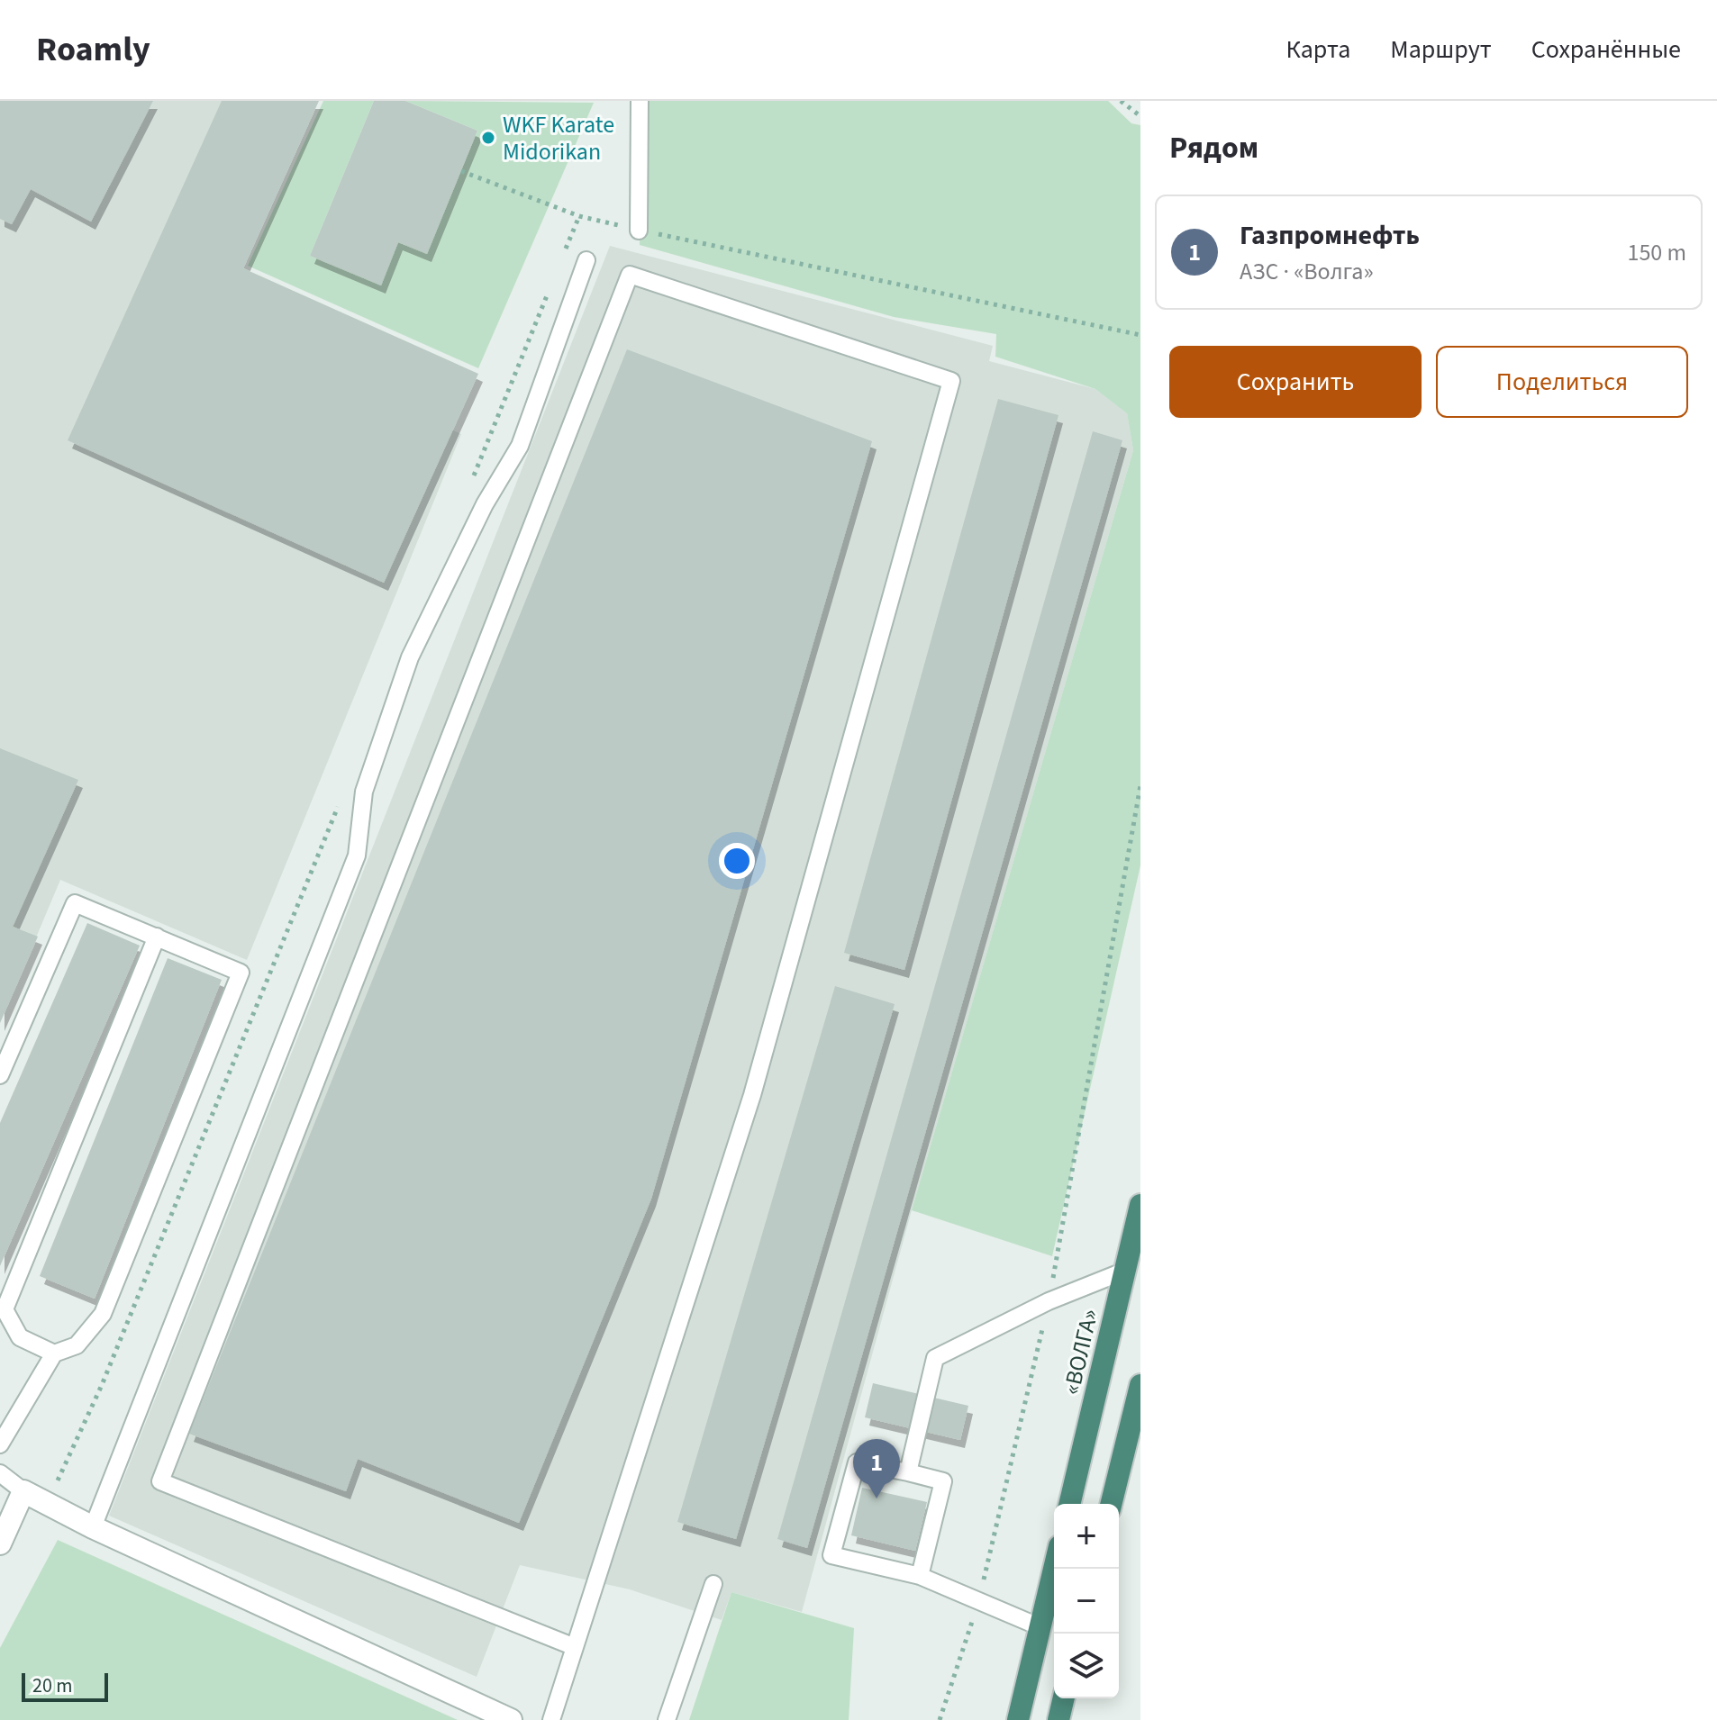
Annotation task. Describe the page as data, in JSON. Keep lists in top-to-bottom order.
{
  "streets": {
    "highway": ["«ВОЛГА»"]
  },
  "places": ["WKF Karate Midorikan"],
  "scale_bar": "20 m",
  "page": {
    "header": "Roamly",
    "nav": ["Карта", "Маршрут", "Сохранённые"],
    "heading": "Рядом",
    "list": [
      {
        "mark": "1",
        "name": "Газпромнефть",
        "note": "АЗС · «Волга»",
        "value": "150 m"
      }
    ],
    "buttons": ["Сохранить", "Поделиться"],
    "pins": "1",
    "map_buttons": ["+", "−"],
    "scale": "20 m"
  }
}
